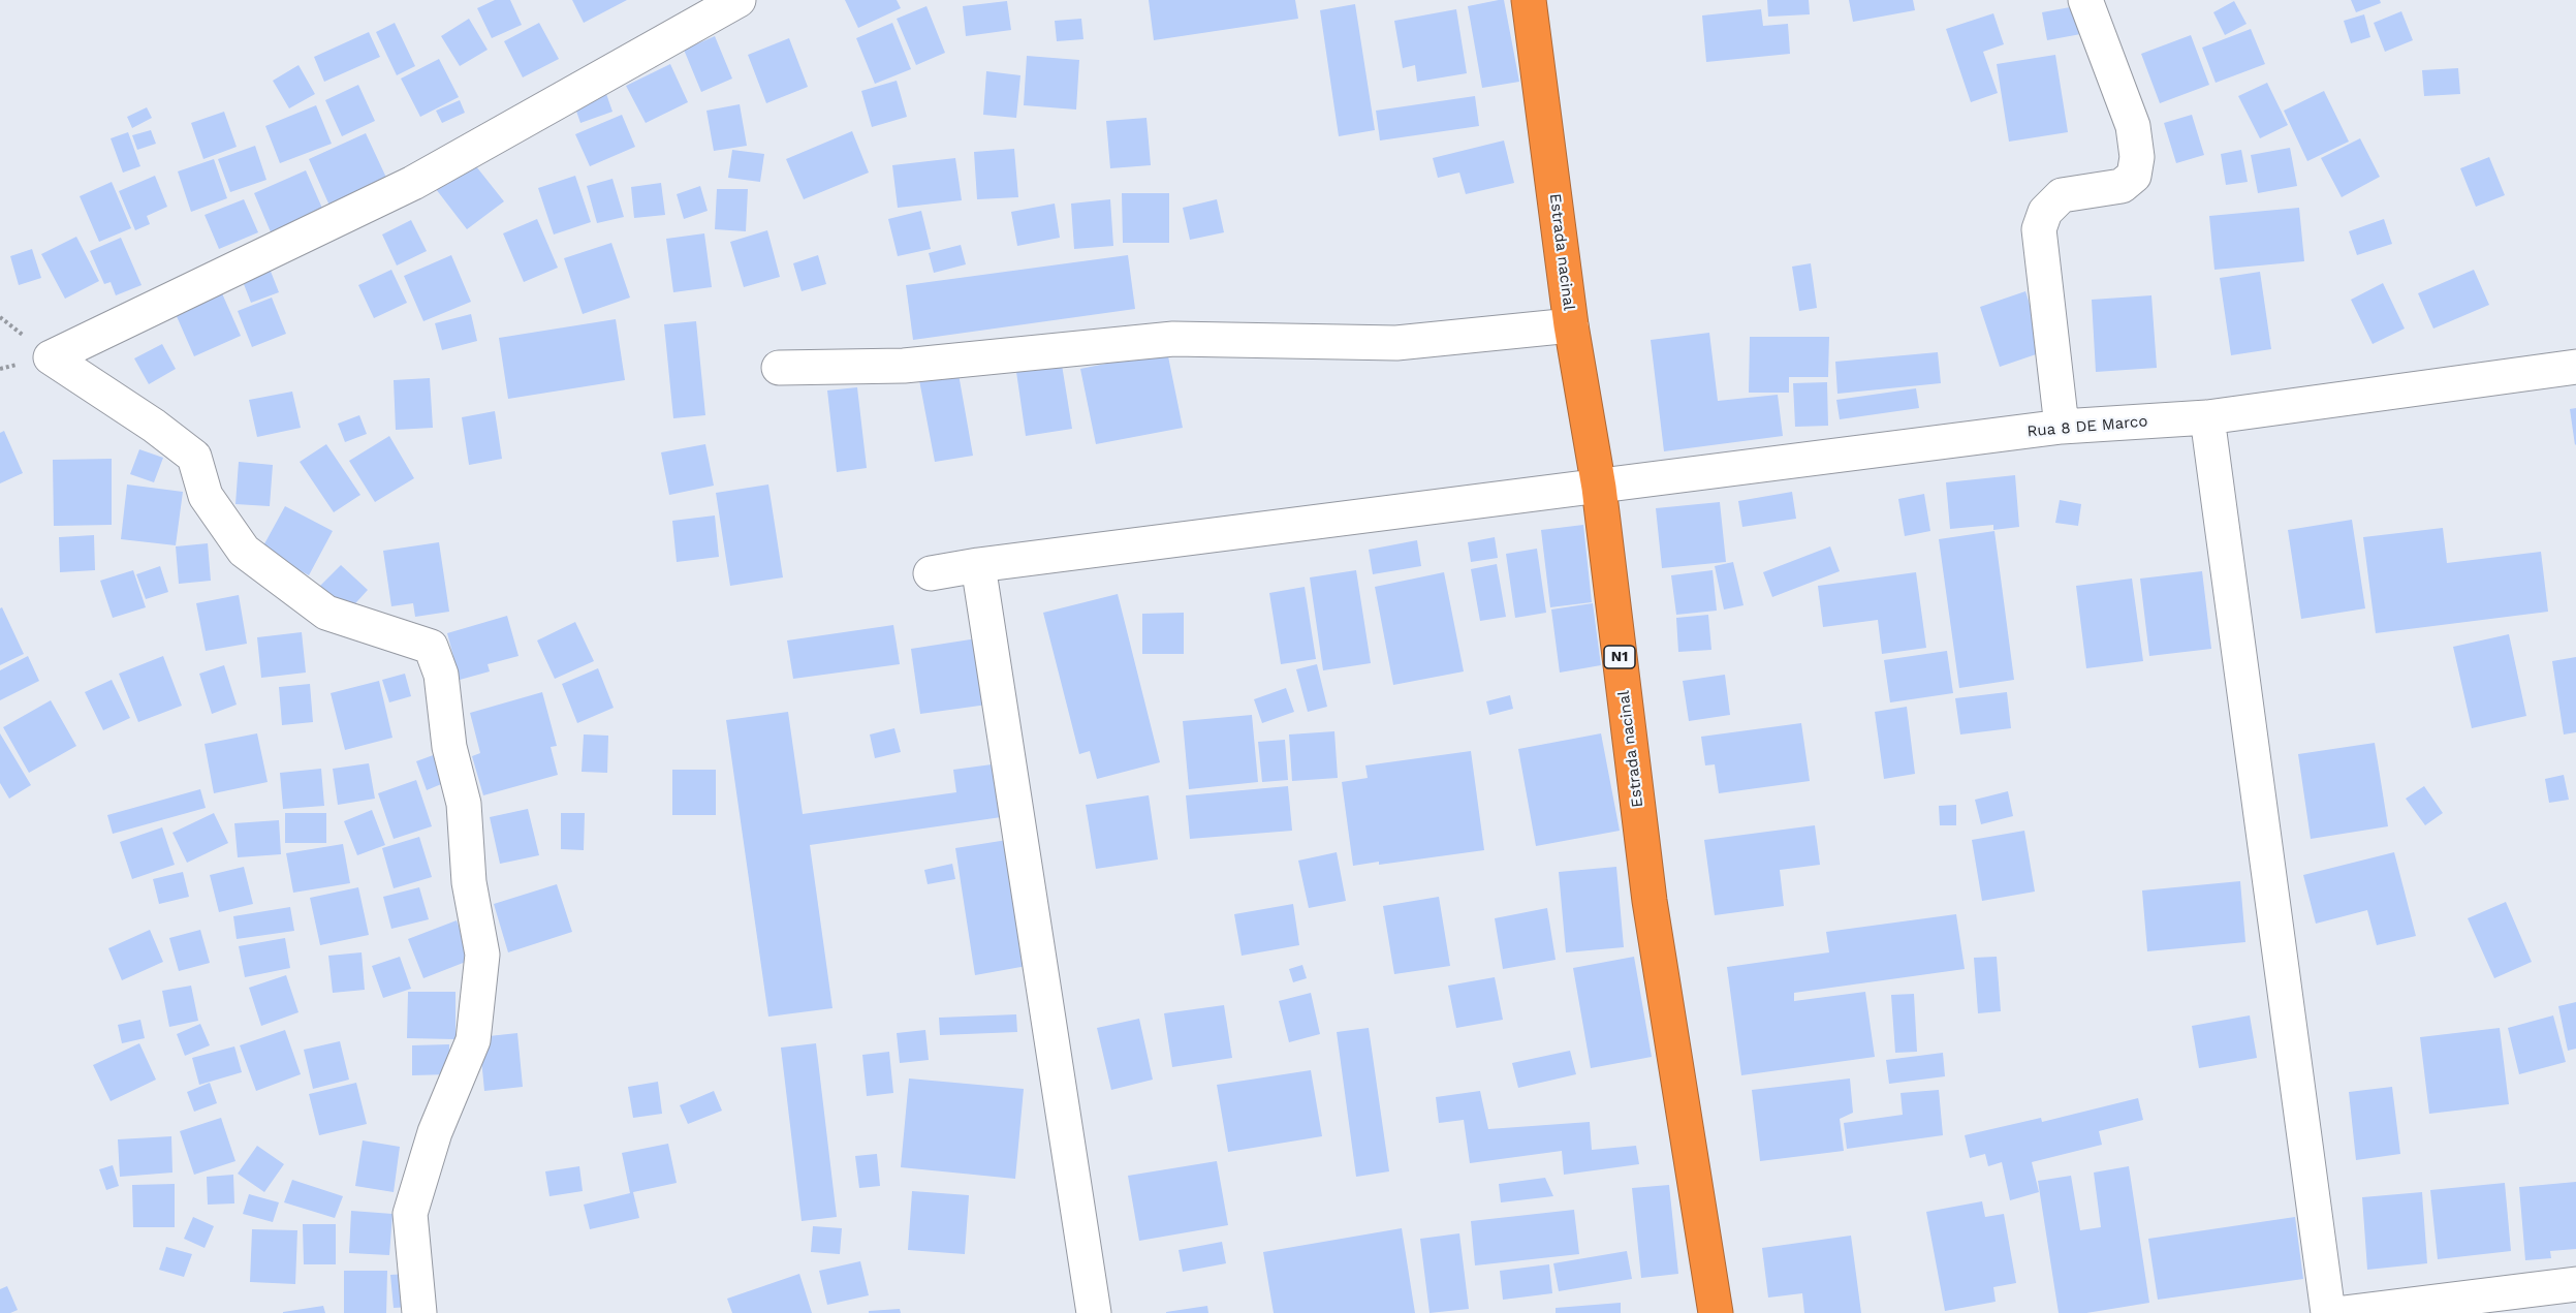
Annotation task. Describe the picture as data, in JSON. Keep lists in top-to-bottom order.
{
  "streets": {
    "highway": ["Estrada nacinal", "N1"],
    "street": ["Rua 8 DE Marco"]
  },
  "crossings": [
    ["Estrada nacinal", "Rua 8 DE Marco"]
  ]
}
